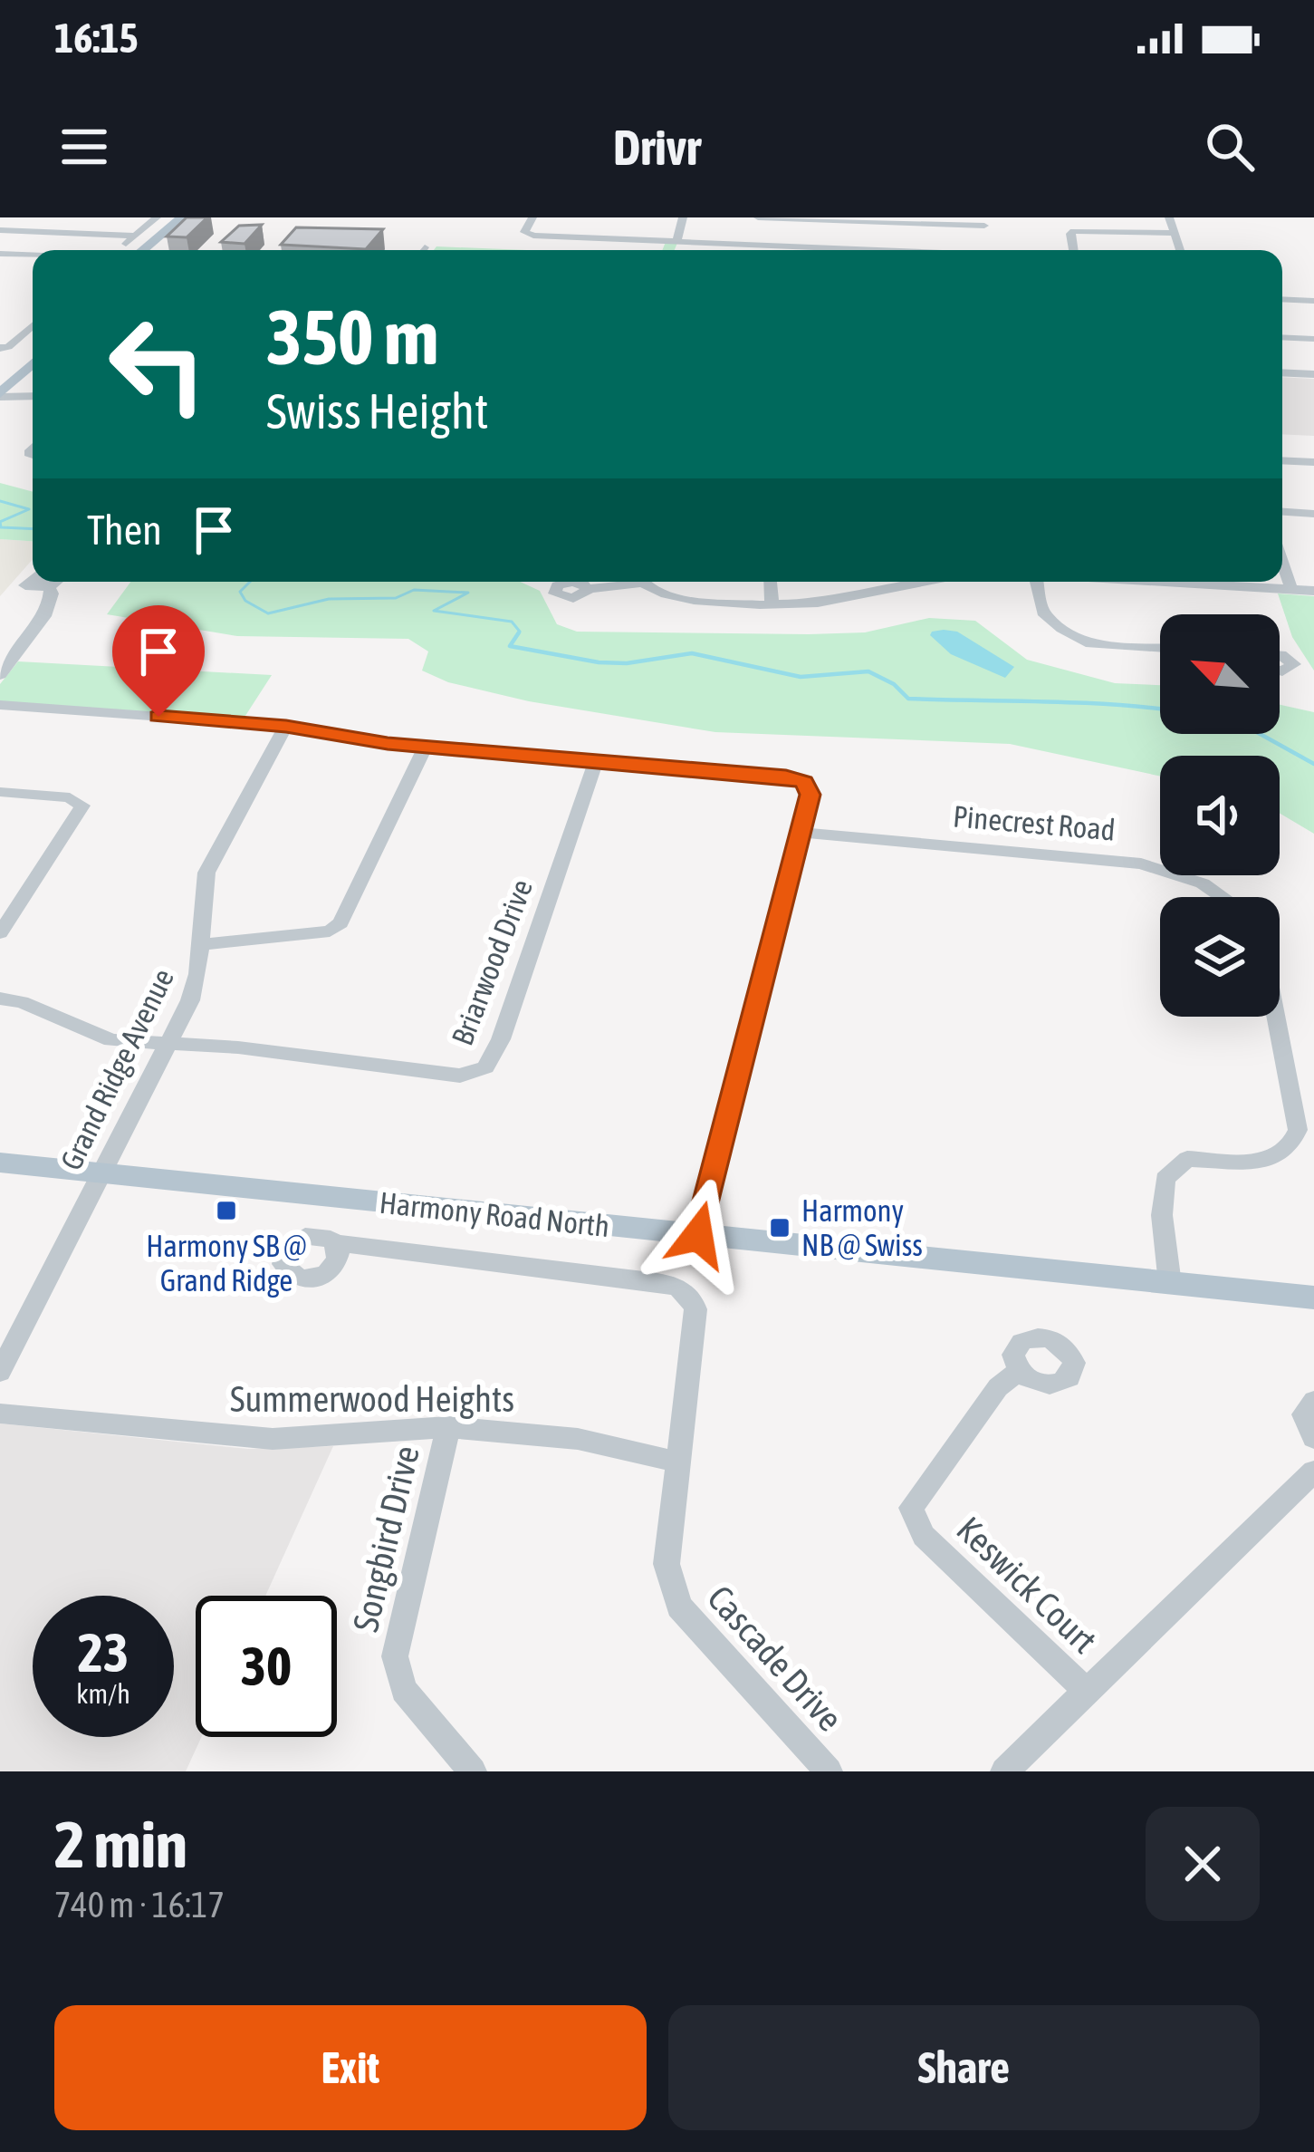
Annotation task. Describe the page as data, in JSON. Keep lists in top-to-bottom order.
{
  "streets": {
    "main road": ["Harmony Road North"],
    "street": [
      "Pinecrest Road",
      "Briarwood Drive",
      "Grand Ridge Avenue",
      "Summerwood Heights",
      "Songbird Drive",
      "Keswick Court",
      "Cascade Drive"
    ]
  },
  "crossings": [
    ["Briarwood Drive", "Grand Ridge Avenue"],
    ["Grand Ridge Avenue", "Harmony Road North"],
    ["Summerwood Heights", "Songbird Drive"],
    ["Summerwood Heights", "Cascade Drive"]
  ],
  "places": {
    "transit": ["Harmony SB @ Grand Ridge", "Harmony NB @ Swiss"]
  },
  "north": "top left",
  "page": {
    "status": "16:15",
    "header": "Drivr",
    "turn": ["350 m", "Swiss Height"],
    "then": "Then",
    "speed": "23 km/h",
    "limit": "30",
    "heading": ["2 min", "740 m · 16:17"],
    "buttons": ["Exit", "Share"]
  }
}
